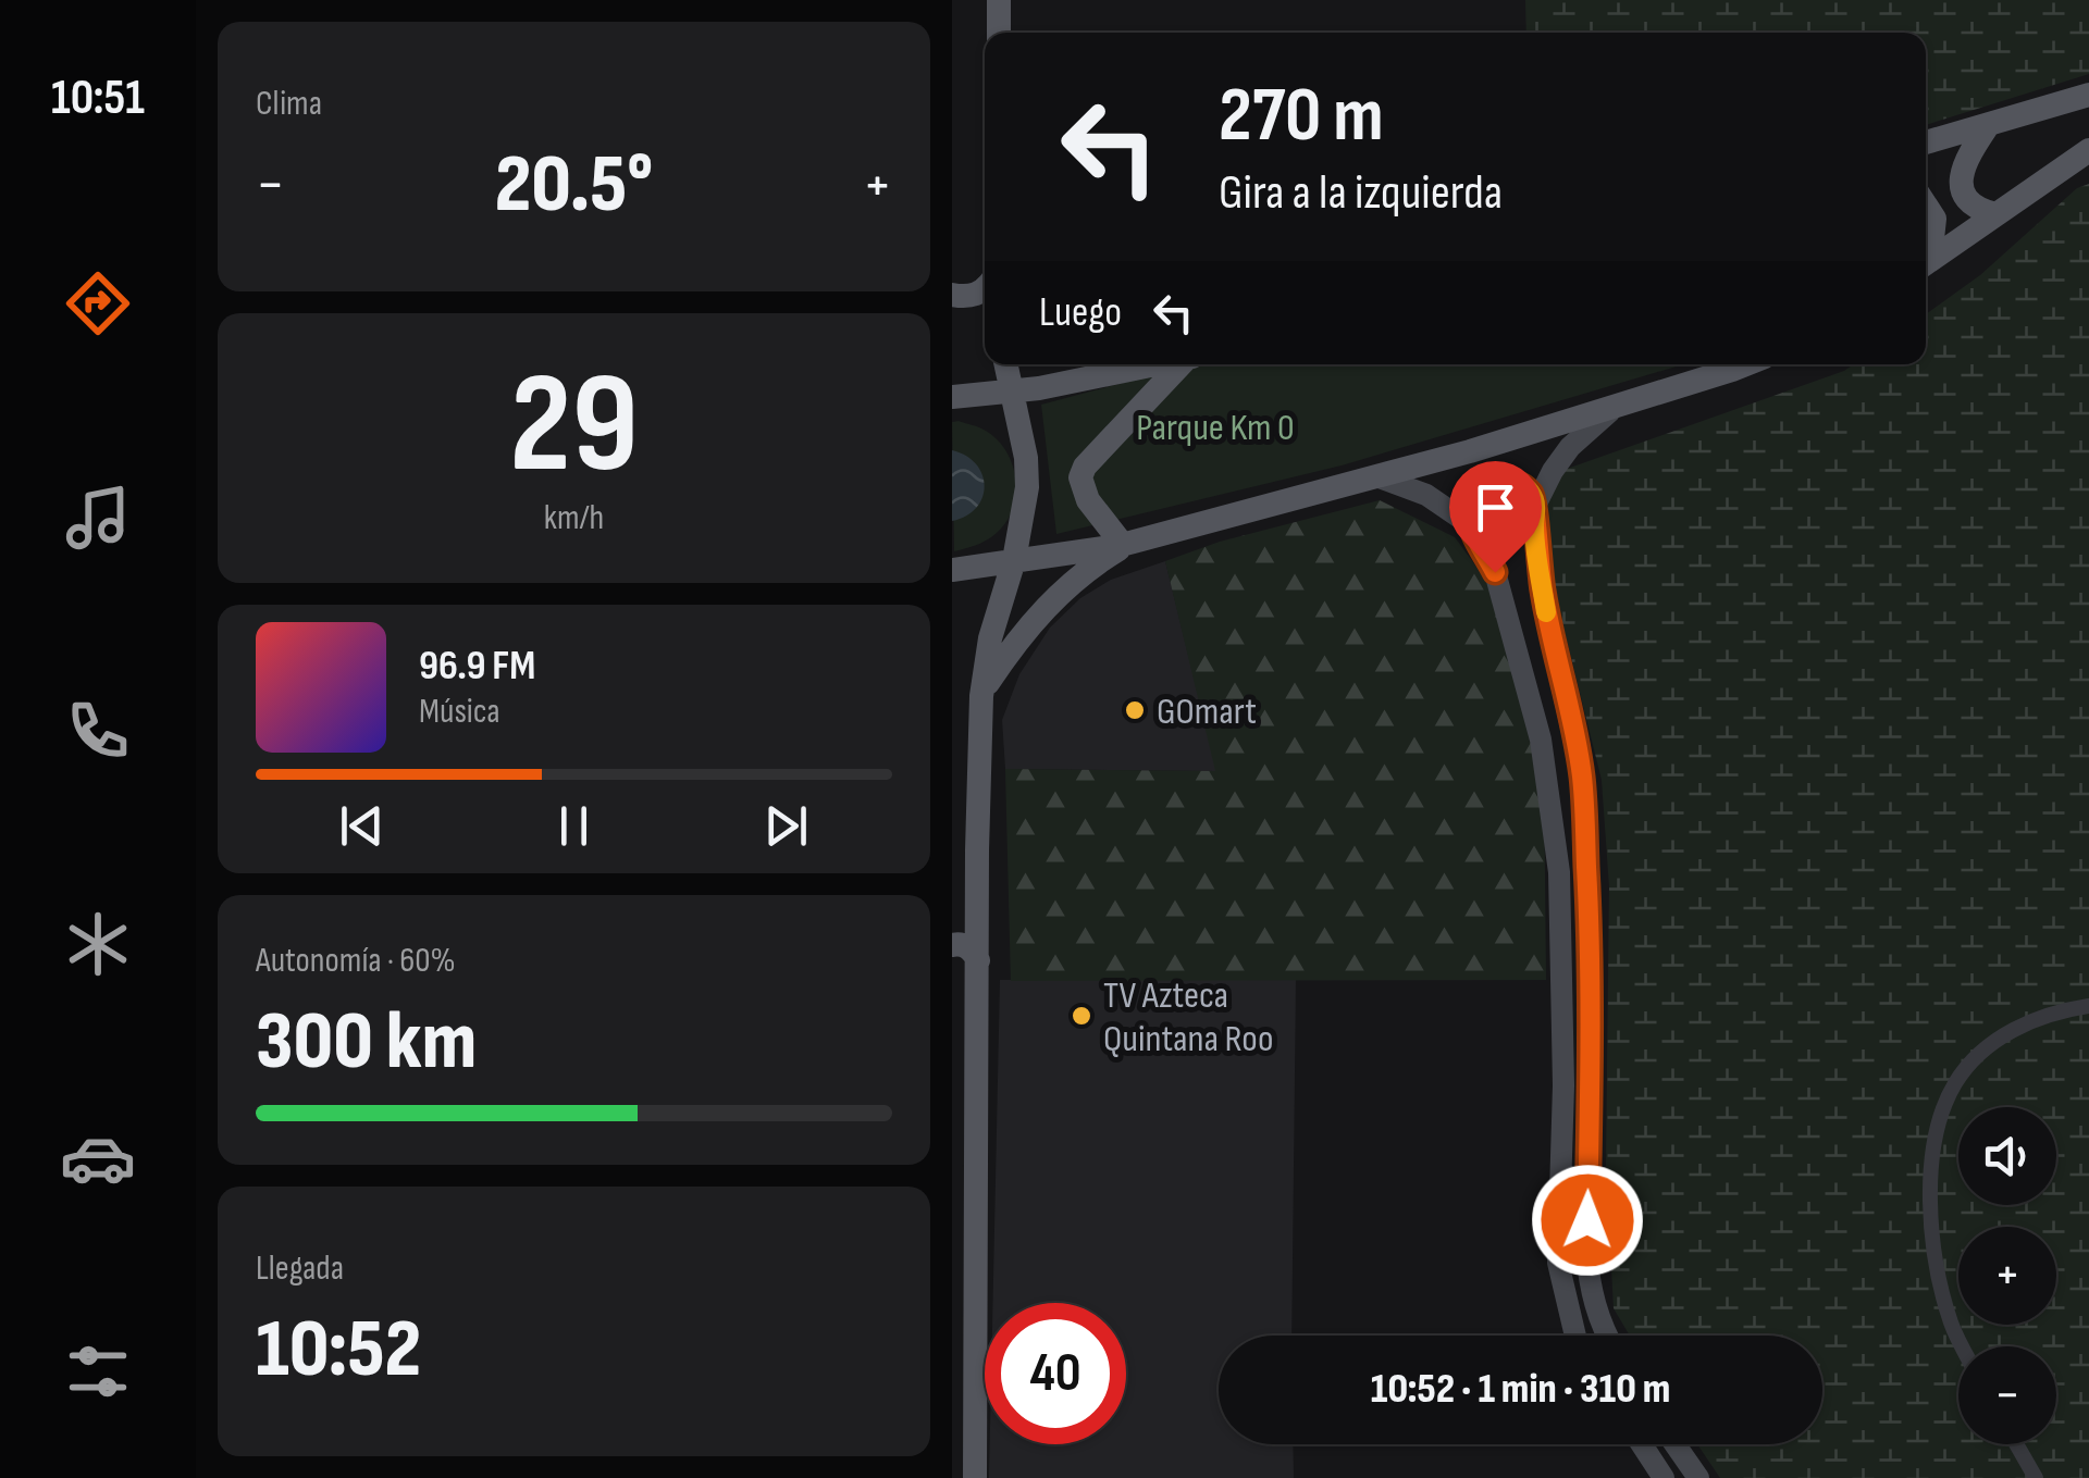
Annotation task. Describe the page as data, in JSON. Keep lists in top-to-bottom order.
{
  "parks": ["Parque Km 0"],
  "places": ["GOmart", "TV Azteca Quintana Roo"],
  "page": {
    "tabs": "10:51",
    "tile": [
      "Clima",
      ["29", "km/h"],
      ["Autonomía · 60%", "300 km"],
      ["Llegada", "10:52"]
    ],
    "turn": ["270 m", "Gira a la izquierda"],
    "heat": ["−", "20.5°", "+"],
    "then": "Luego",
    "song": ["96.9 FM", "Música"],
    "map_buttons": ["+", "−"],
    "limit": "40",
    "trip": "10:52 · 1 min · 310 m"
  }
}
